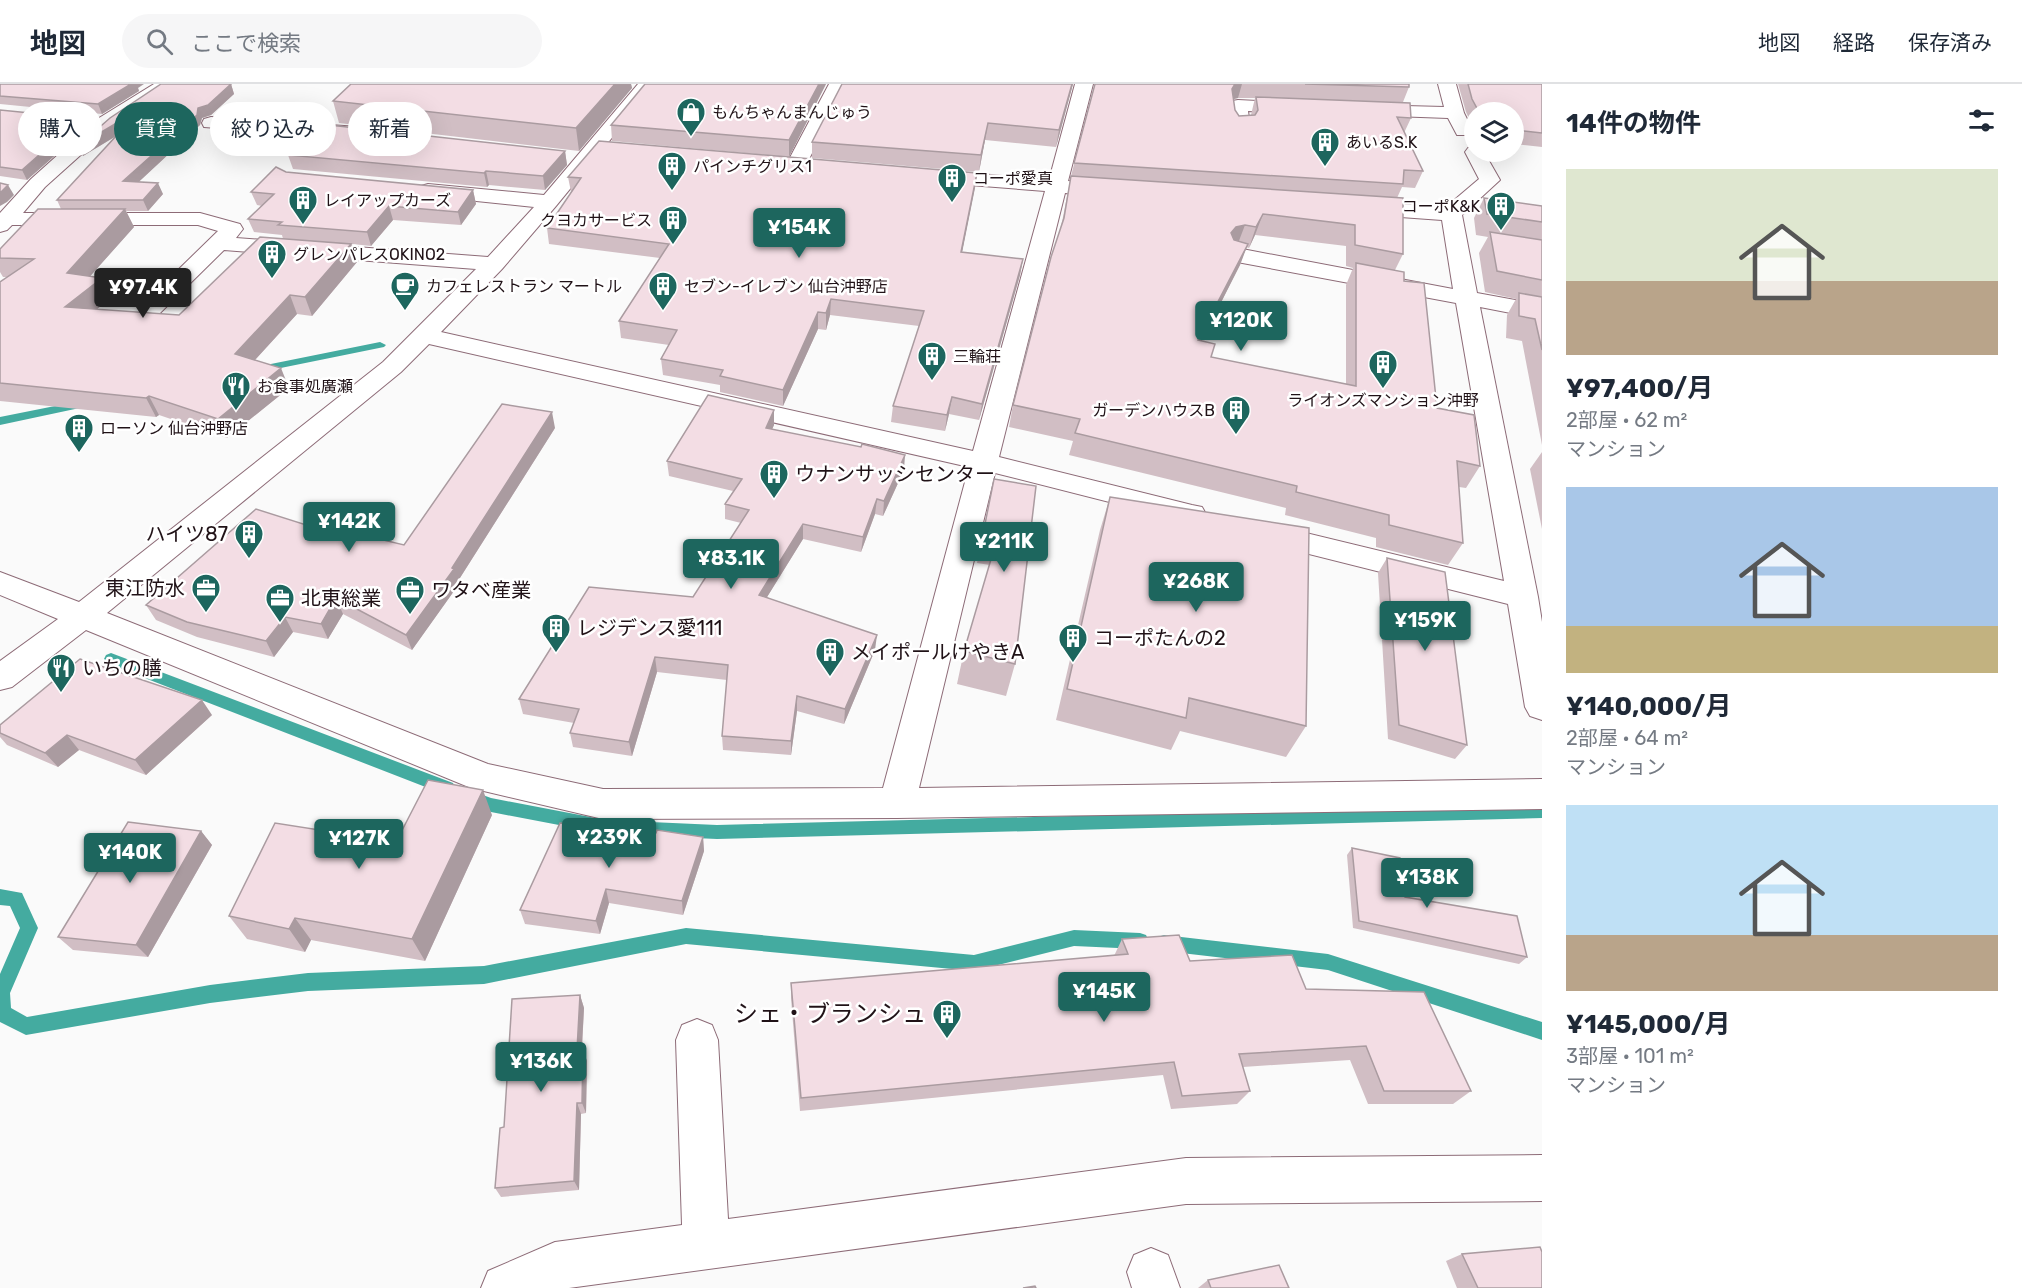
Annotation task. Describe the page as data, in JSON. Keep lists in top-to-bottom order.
{
  "places": {
    "shop": ["もんちゃんまんじゅう"],
    "building": [
      "あいるS.K",
      "パインチグリス1",
      "コーポ愛真",
      "レイアップカーズ",
      "コーポK&K",
      "クヨカサービス",
      "グレンパレスOKINO2",
      "セブン-イレブン 仙台沖野店",
      "三輪荘",
      "ライオンズマンション沖野",
      "ガーデンハウスB",
      "ローソン 仙台沖野店",
      "ウナンサッシセンター",
      "ハイツ87",
      "レジデンス愛111",
      "コーポたんの2",
      "メイポールけやきA",
      "シェ・ブランシュ"
    ],
    "cafe": ["カフェレストラン マートル"],
    "restaurant": ["お食事処廣瀬", "いちの膳"],
    "office": ["東江防水", "ワタベ産業", "北東総業"]
  },
  "page": {
    "header": "地図",
    "search": "ここで検索",
    "nav": ["地図", "経路", "保存済み"],
    "heading": "14件の物件",
    "chip": [
      "購入",
      "賃貸",
      "絞り込み",
      "新着"
    ],
    "list": [
      {
        "name": "¥97,400/月",
        "note": "2部屋 · 62 m² · マンション"
      },
      {
        "name": "¥140,000/月",
        "note": "2部屋 · 64 m² · マンション"
      },
      {
        "name": "¥145,000/月",
        "note": "3部屋 · 101 m² · マンション"
      }
    ],
    "price": [
      "¥154K",
      "¥97.4K",
      "¥120K",
      "¥142K",
      "¥211K",
      "¥83.1K",
      "¥268K",
      "¥159K",
      "¥239K",
      "¥127K",
      "¥140K",
      "¥138K",
      "¥145K",
      "¥136K"
    ]
  }
}
